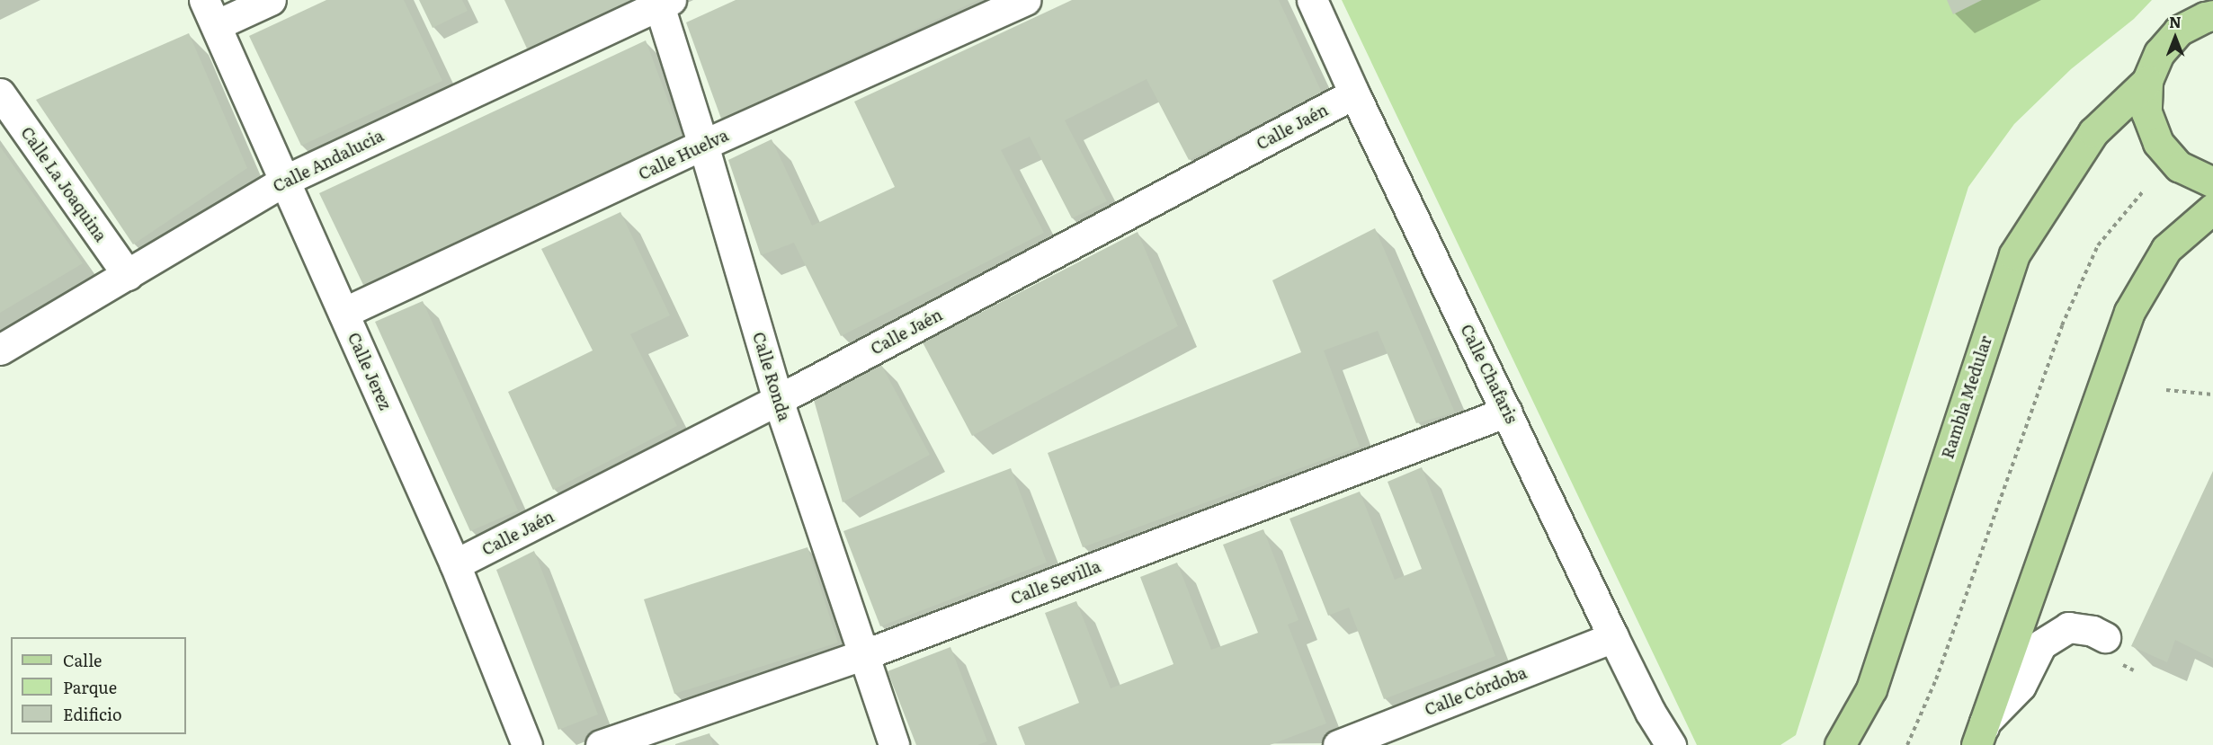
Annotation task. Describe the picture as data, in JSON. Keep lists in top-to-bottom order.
{
  "streets": {
    "main road": ["Rambla Medular"],
    "street": [
      "Calle Jaén",
      "Calle Huelva",
      "Calle Andalucia",
      "Calle La Joaquina",
      "Calle Jerez",
      "Calle Chafaris",
      "Calle Ronda",
      "Calle Sevilla",
      "Calle Córdoba"
    ]
  },
  "crossings": [
    ["Calle Jaén", "Calle Jerez"],
    ["Calle Jaén", "Calle Chafaris"],
    ["Calle Jaén", "Calle Ronda"],
    ["Calle Huelva", "Calle Jerez"],
    ["Calle Huelva", "Calle Ronda"],
    ["Calle Andalucia", "Calle La Joaquina"],
    ["Calle Andalucia", "Calle Jerez"],
    ["Calle Andalucia", "Calle Ronda"],
    ["Calle Chafaris", "Calle Sevilla"],
    ["Calle Chafaris", "Calle Córdoba"],
    ["Calle Ronda", "Calle Sevilla"]
  ],
  "legend": ["Calle", "Parque", "Edificio"],
  "north": "top"
}
